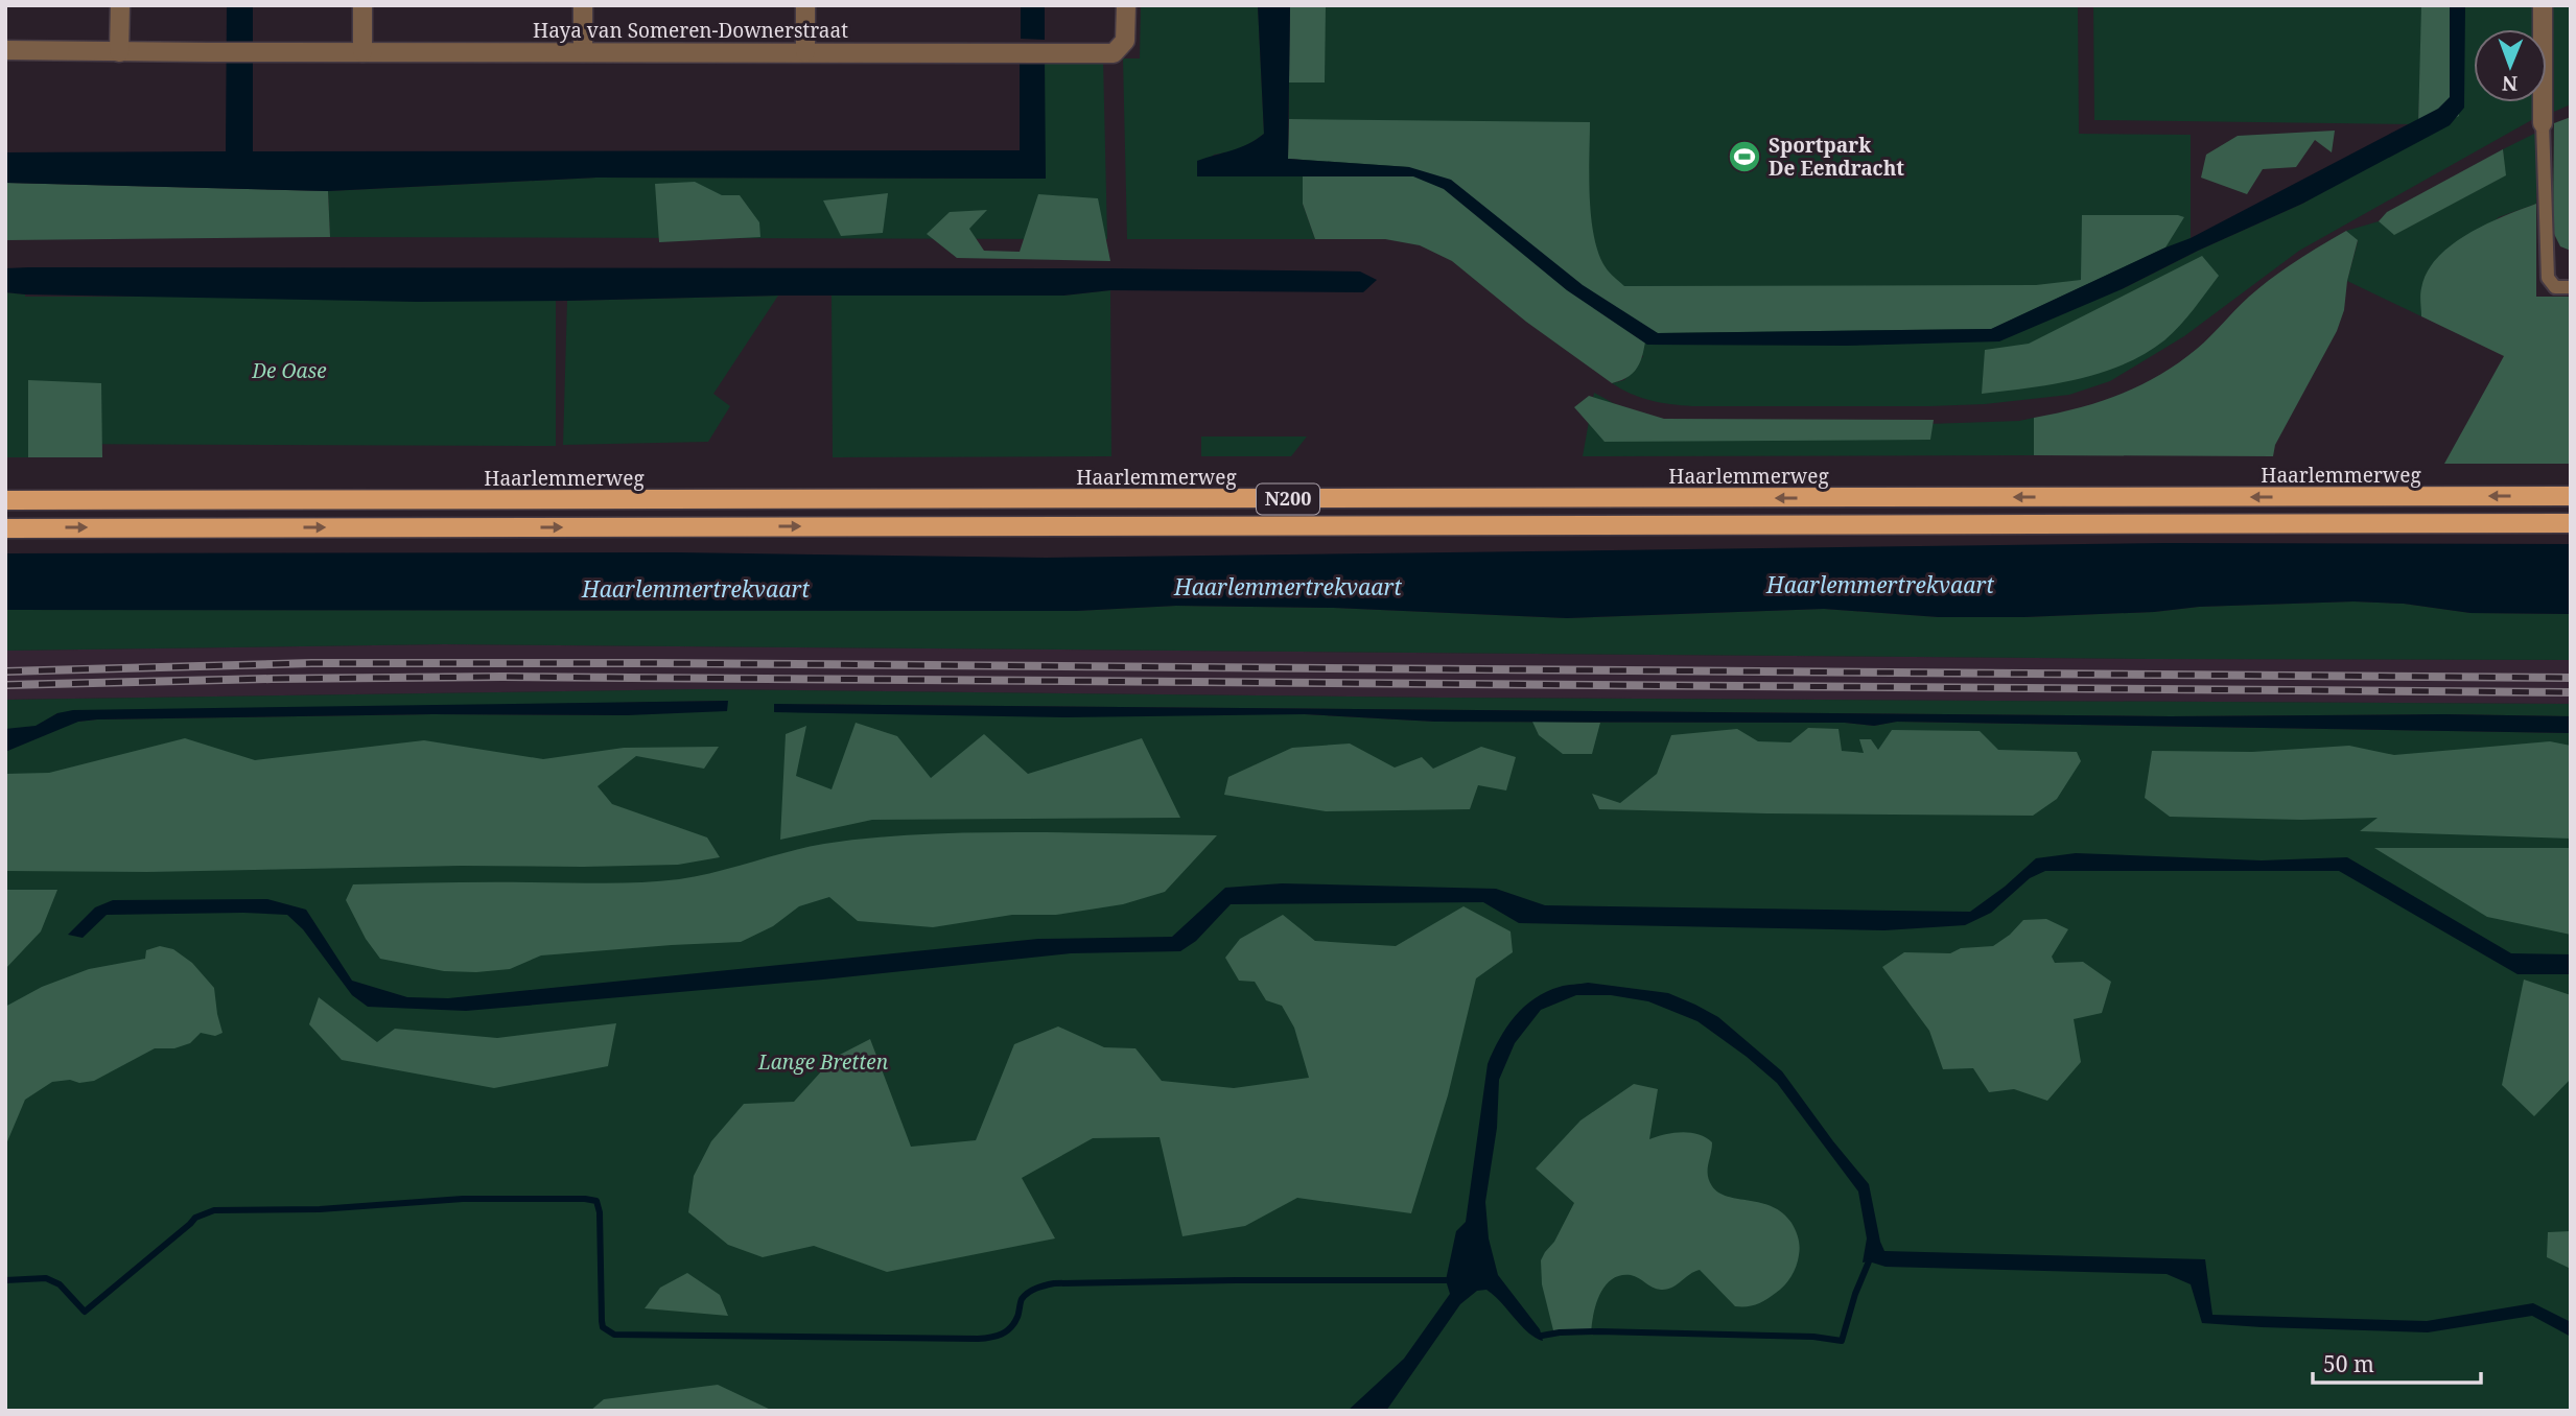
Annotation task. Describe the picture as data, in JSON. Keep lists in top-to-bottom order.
{
  "streets": {
    "main road": ["Haarlemmerweg", "N200"],
    "street": ["Haya van Someren-Downerstraat"]
  },
  "water": ["Haarlemmertrekvaart"],
  "parks": ["De Oase", "Lange Bretten"],
  "places": {
    "sports": ["Sportpark De Eendracht"]
  },
  "scale_bar": "50 m",
  "north": "bottom"
}
